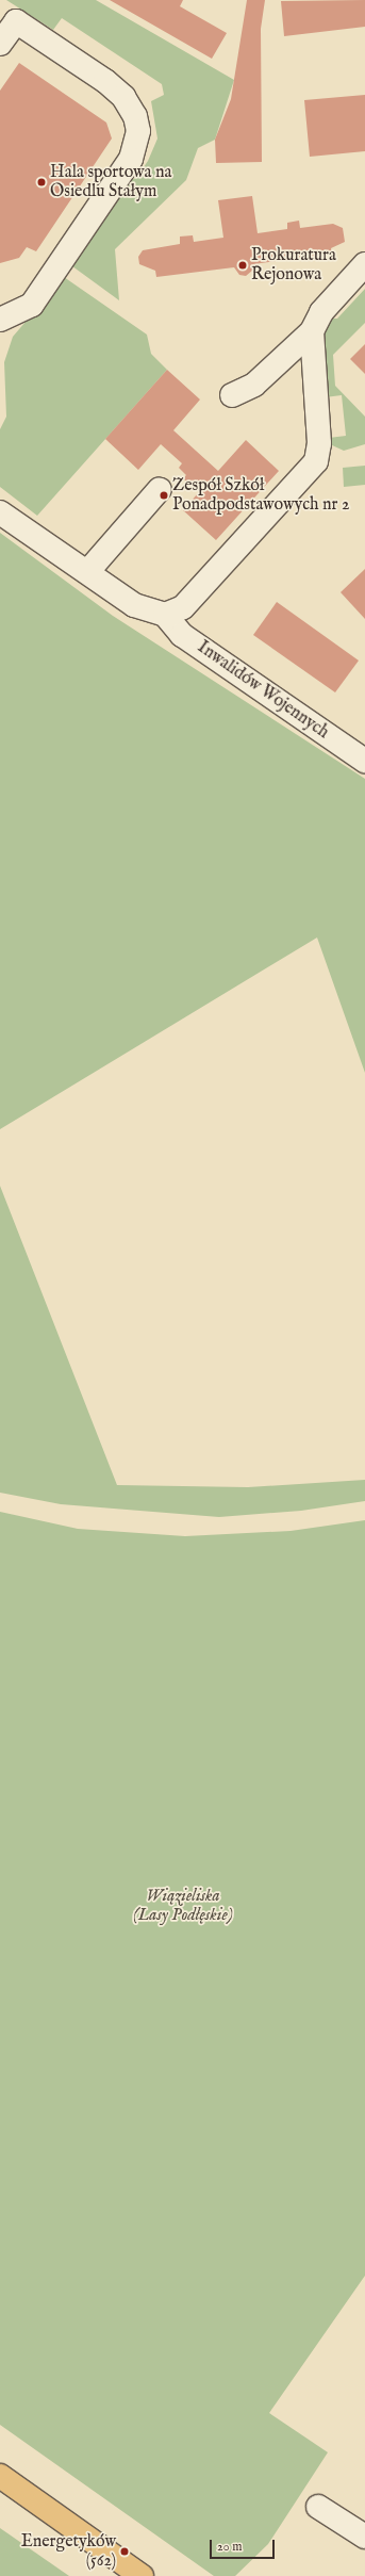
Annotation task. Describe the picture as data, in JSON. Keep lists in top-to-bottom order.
{
  "streets": {
    "street": ["Inwalidów Wojennych"]
  },
  "parks": ["Wiązieliska (Lasy Podłęskie)"],
  "places": [
    "Hala sportowa na Osiedlu Stałym",
    "Prokuratura Rejonowa",
    "Zespół Szkół Ponadpodstawowych nr 2",
    "Energetyków (562)"
  ],
  "scale_bar": "20 m"
}
